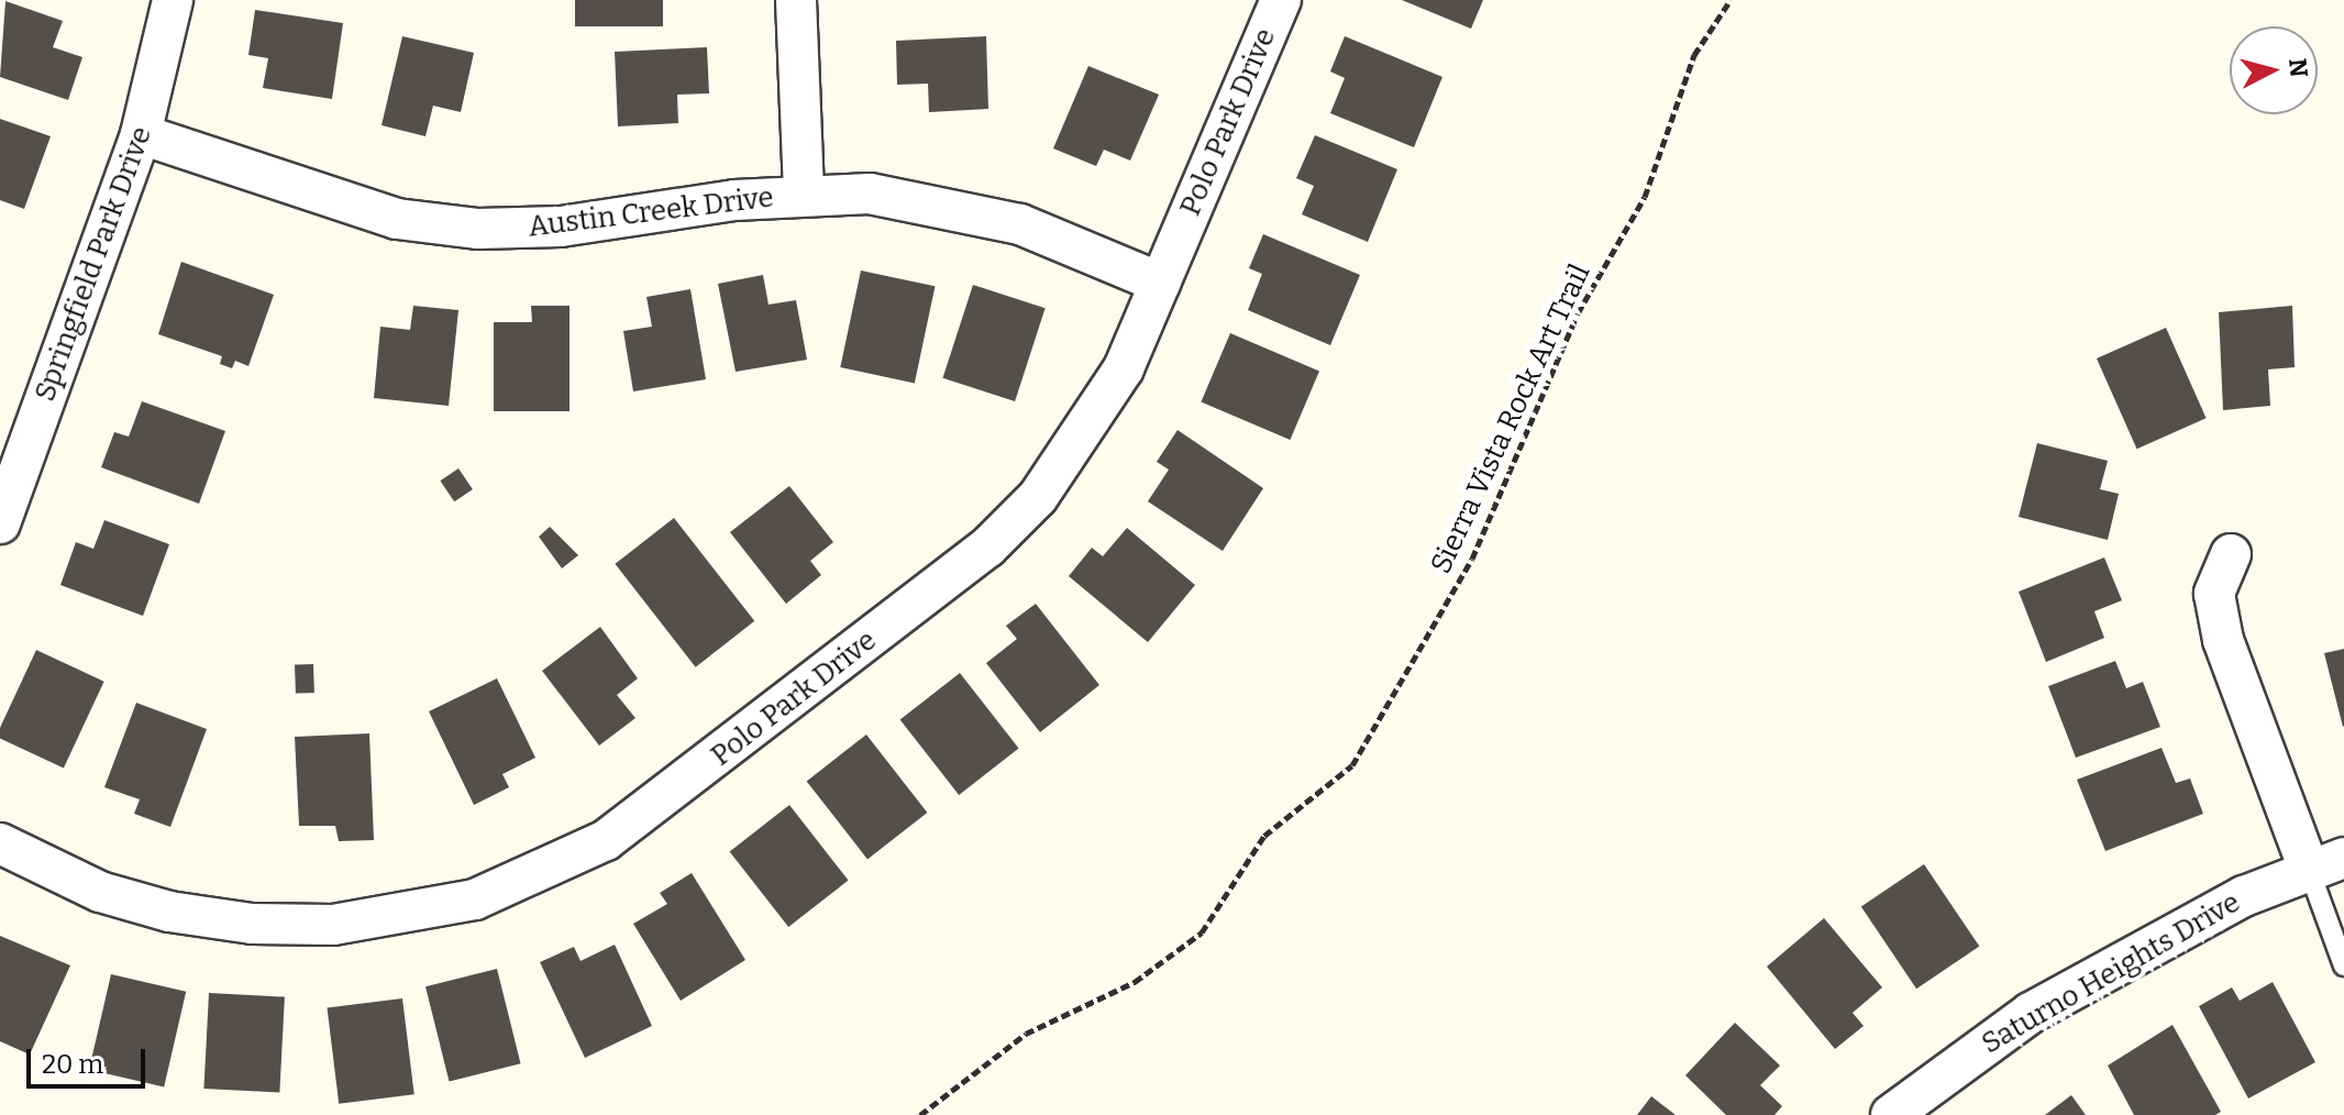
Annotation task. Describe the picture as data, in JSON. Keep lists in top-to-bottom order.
{
  "streets": {
    "street": [
      "Polo Park Drive",
      "Austin Creek Drive",
      "Springfield Park Drive",
      "Saturno Heights Drive"
    ],
    "path": ["Sierra Vista Rock Art Trail"]
  },
  "crossings": [
    ["Polo Park Drive", "Austin Creek Drive"],
    ["Austin Creek Drive", "Springfield Park Drive"]
  ],
  "scale_bar": "20 m",
  "north": "right"
}
